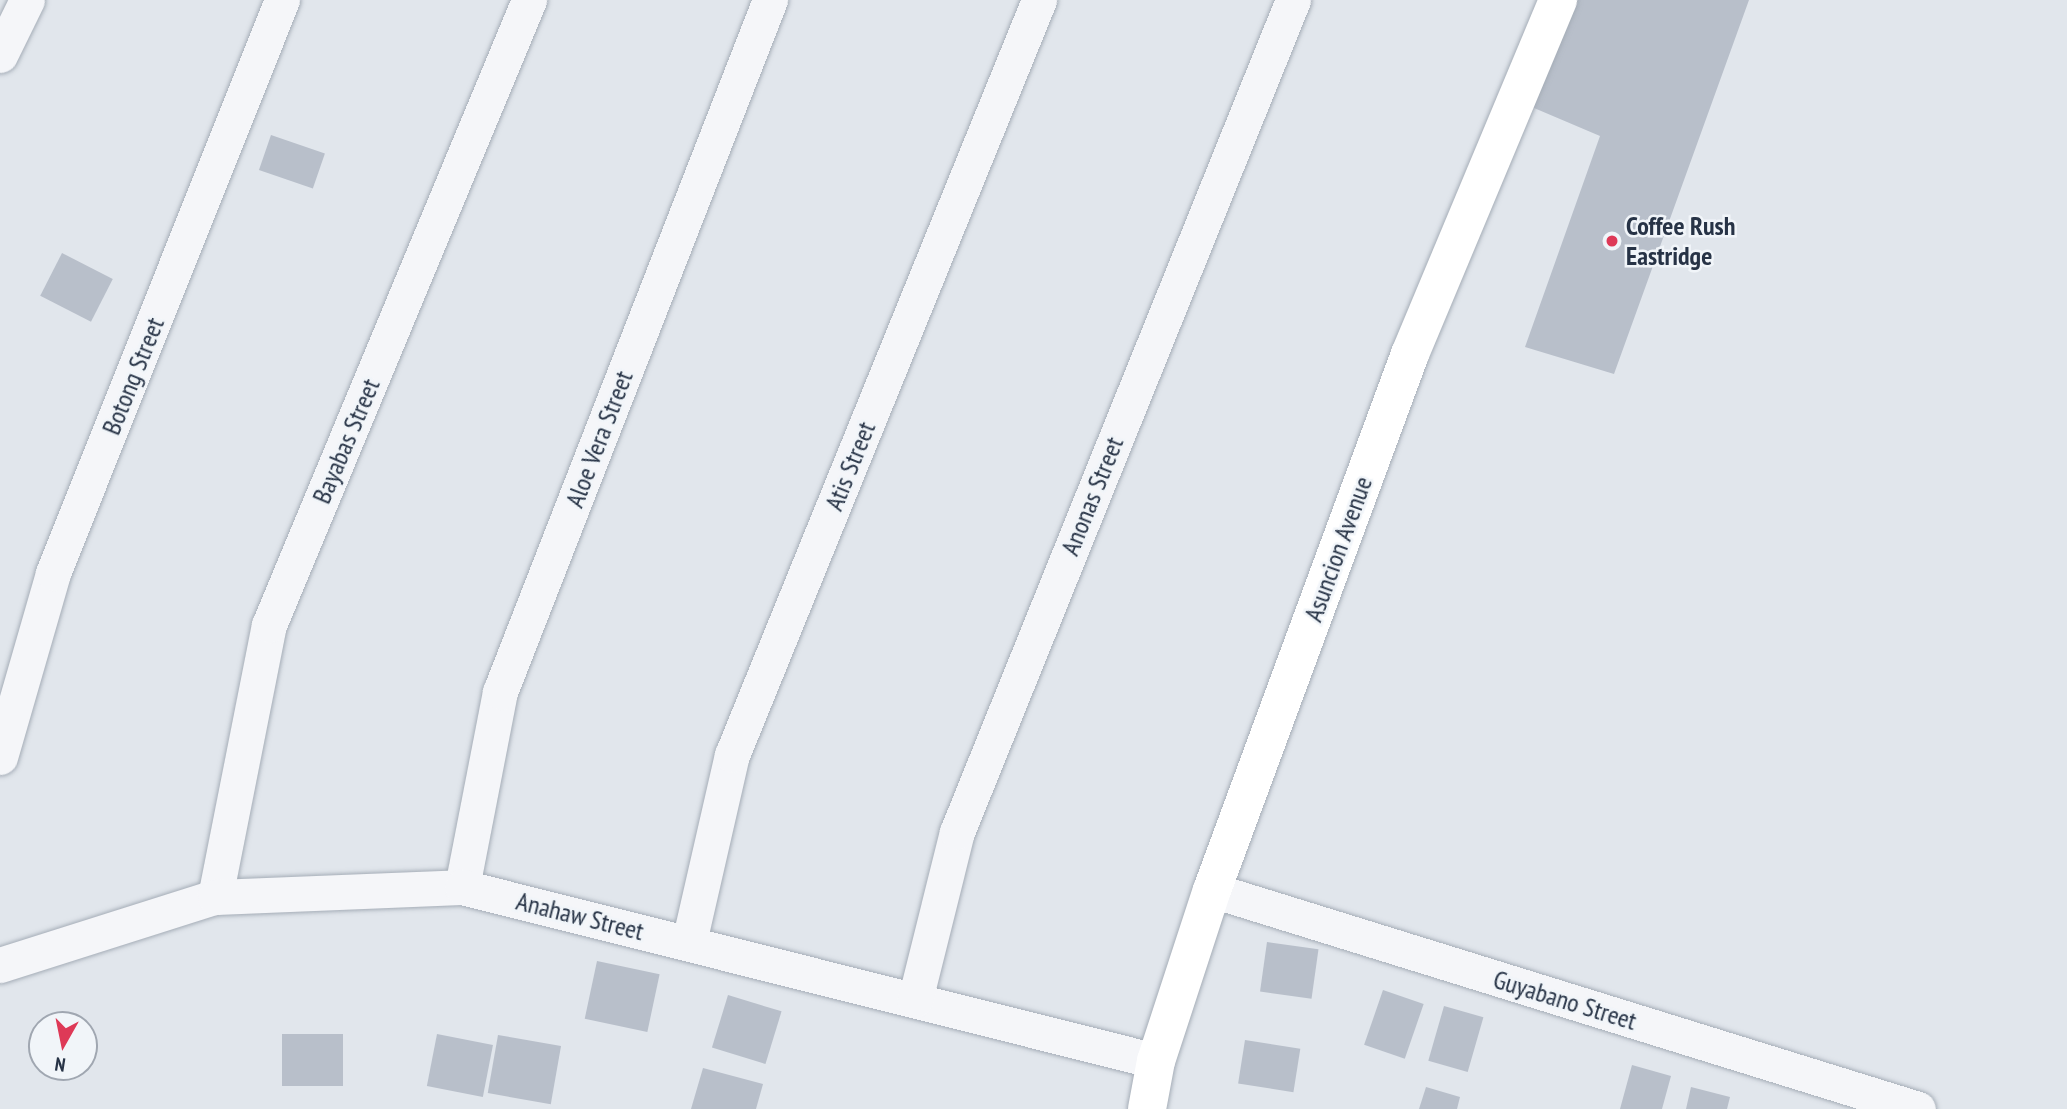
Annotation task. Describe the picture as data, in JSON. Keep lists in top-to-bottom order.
{
  "streets": {
    "street": [
      "Botong Street",
      "Aloe Vera Street",
      "Bayabas Street",
      "Atis Street",
      "Anonas Street",
      "Asuncion Avenue",
      "Anahaw Street",
      "Guyabano Street"
    ]
  },
  "crossings": [
    ["Aloe Vera Street", "Anahaw Street"],
    ["Bayabas Street", "Anahaw Street"],
    ["Atis Street", "Anahaw Street"],
    ["Anonas Street", "Anahaw Street"],
    ["Asuncion Avenue", "Anahaw Street"],
    ["Asuncion Avenue", "Guyabano Street"]
  ],
  "places": ["Coffee Rush Eastridge"],
  "north": "bottom"
}
